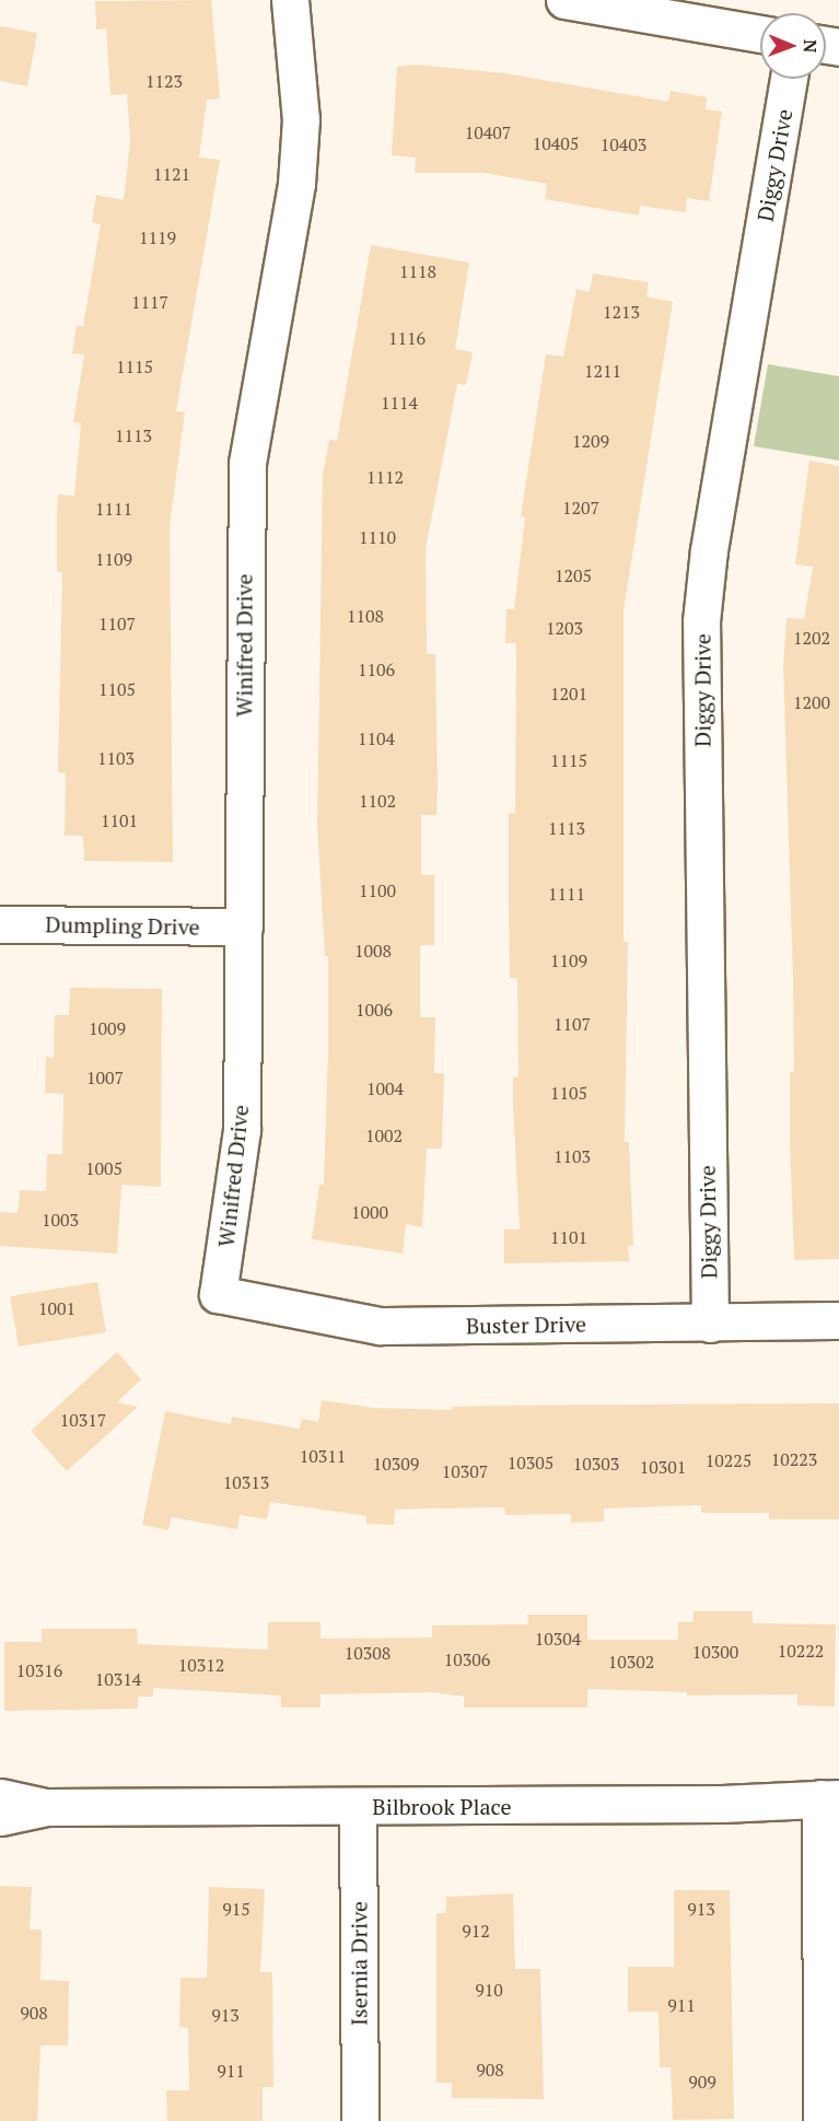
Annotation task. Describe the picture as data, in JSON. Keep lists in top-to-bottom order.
{
  "streets": {
    "street": [
      "Diggy Drive",
      "Winifred Drive",
      "Dumpling Drive",
      "Buster Drive",
      "Bilbrook Place",
      "Isernia Drive"
    ]
  },
  "crossings": [
    ["Diggy Drive", "Buster Drive"],
    ["Winifred Drive", "Dumpling Drive"],
    ["Winifred Drive", "Buster Drive"],
    ["Bilbrook Place", "Isernia Drive"]
  ],
  "house_numbers": [
    "1123",
    "10407",
    "10405",
    "10403",
    "1121",
    "1119",
    "1118",
    "1117",
    "1213",
    "1116",
    "1115",
    "1211",
    "1114",
    "1113",
    "1209",
    "1112",
    "1207",
    "1111",
    "1110",
    "1109",
    "1205",
    "1108",
    "1107",
    "1203",
    "1202",
    "1106",
    "1105",
    "1201",
    "1200",
    "1104",
    "1103",
    "1115",
    "1102",
    "1101",
    "1113",
    "1100",
    "1111",
    "1008",
    "1109",
    "1006",
    "1107",
    "1009",
    "1007",
    "1004",
    "1105",
    "1002",
    "1103",
    "1005",
    "1000",
    "1003",
    "1101",
    "1001",
    "10317",
    "10311",
    "10223",
    "10225",
    "10305",
    "10309",
    "10303",
    "10301",
    "10307",
    "10313",
    "10304",
    "10222",
    "10300",
    "10308",
    "10306",
    "10302",
    "10312",
    "10316",
    "10314",
    "915",
    "913",
    "912",
    "910",
    "911",
    "908",
    "913",
    "908",
    "911",
    "909"
  ],
  "north": "right"
}
